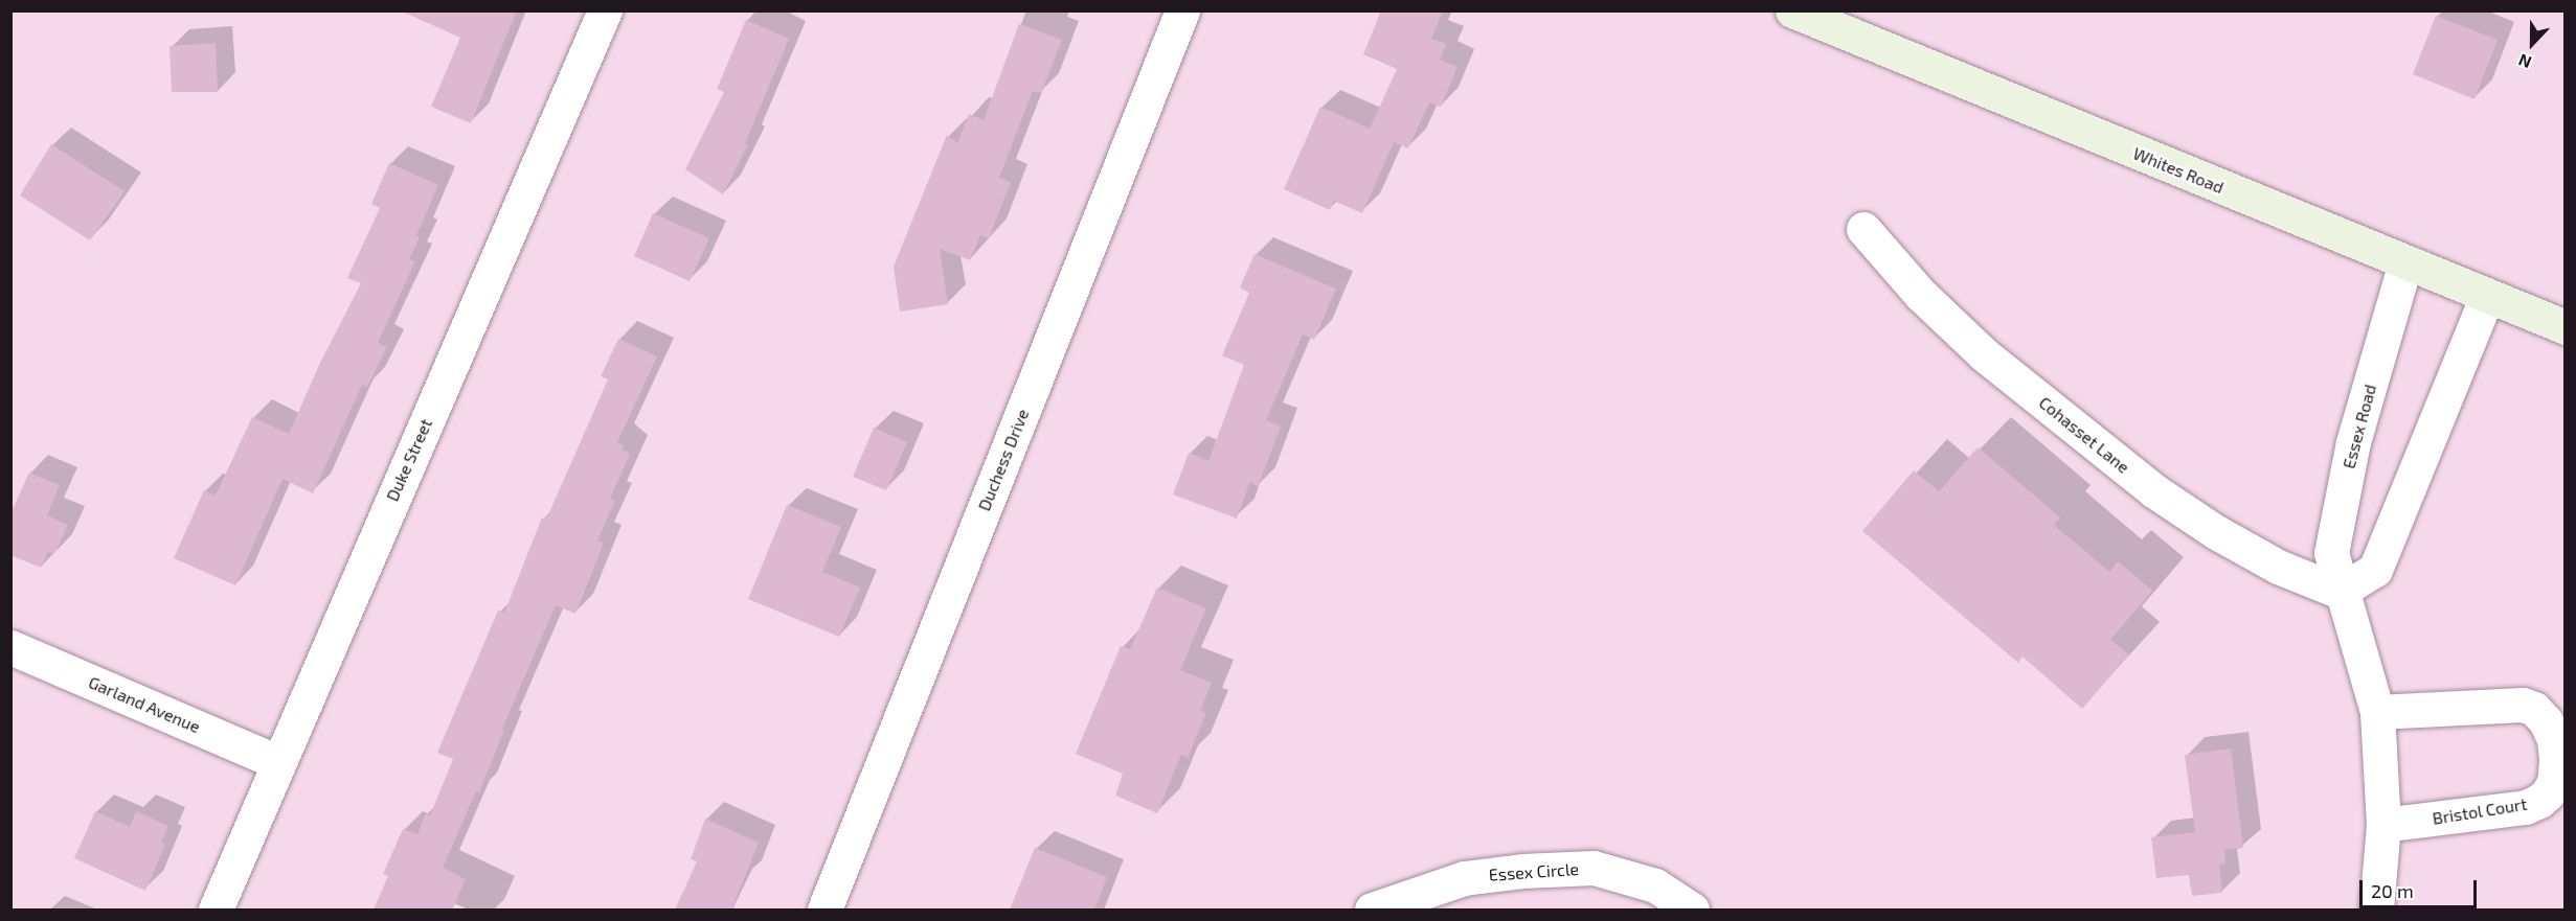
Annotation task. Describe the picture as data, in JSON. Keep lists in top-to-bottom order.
{
  "streets": {
    "street": [
      "Whites Road",
      "Essex Road",
      "Cohasset Lane",
      "Duke Street",
      "Duchess Drive",
      "Garland Avenue",
      "Bristol Court",
      "Essex Circle"
    ]
  },
  "crossings": [
    ["Whites Road", "Essex Road"],
    ["Essex Road", "Cohasset Lane"],
    ["Essex Road", "Bristol Court"],
    ["Duke Street", "Garland Avenue"]
  ],
  "scale_bar": "20 m",
  "north": "bottom"
}
